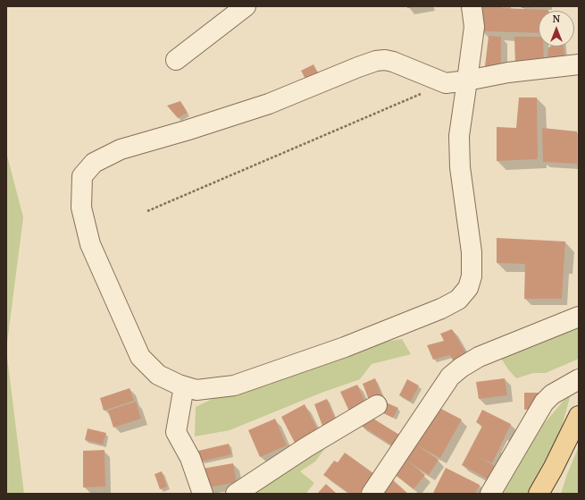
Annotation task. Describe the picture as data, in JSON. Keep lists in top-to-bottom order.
{
  "north": "top"
}
